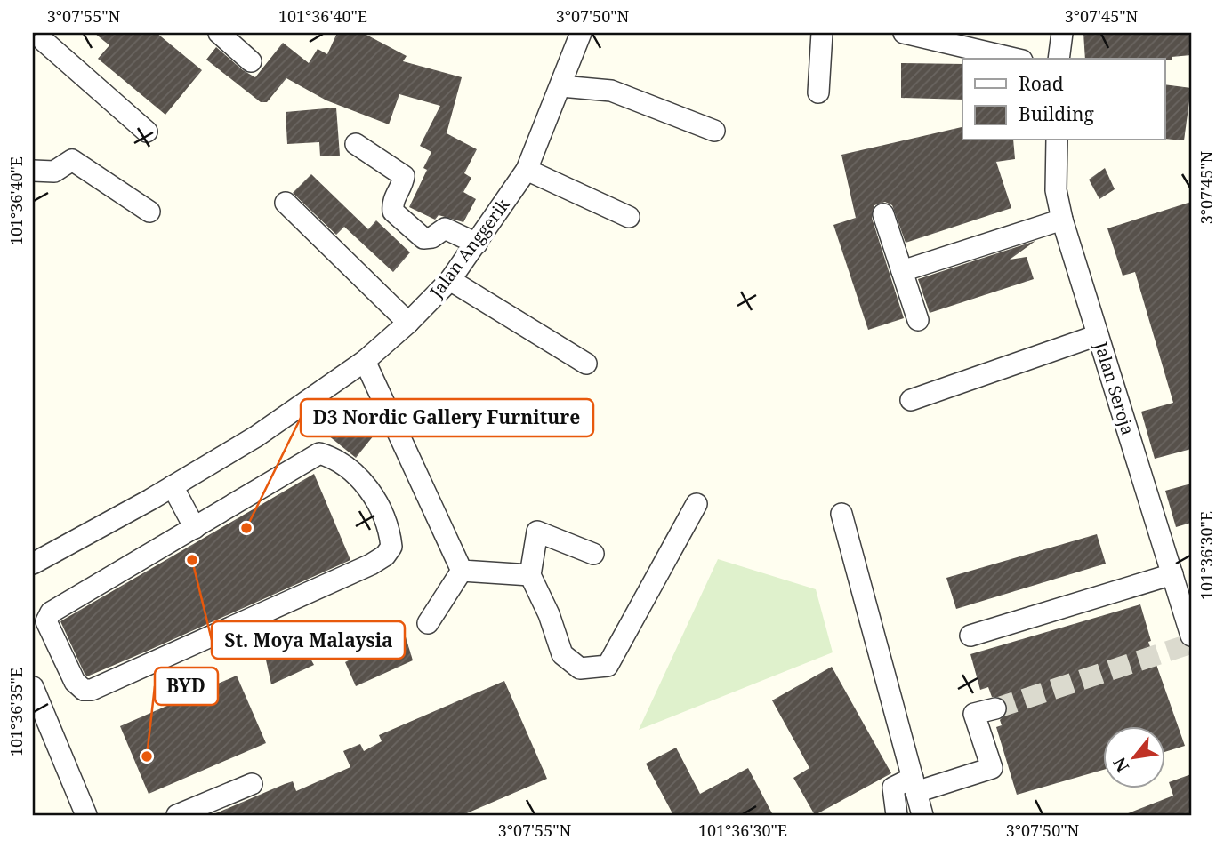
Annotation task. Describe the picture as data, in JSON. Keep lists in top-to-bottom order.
{
  "streets": {
    "street": ["Jalan Anggerik", "Jalan Seroja"]
  },
  "places": ["D3 Nordic Gallery Furniture", "St. Moya Malaysia", "BYD"],
  "legend": ["Road", "Building"],
  "north": "bottom left",
  "coordinates": [
    "3°07'55\"N",
    "101°36'40\"E",
    "3°07'50\"N",
    "3°07'45\"N",
    "101°36'30\"E",
    "101°36'35\"E"
  ]
}
